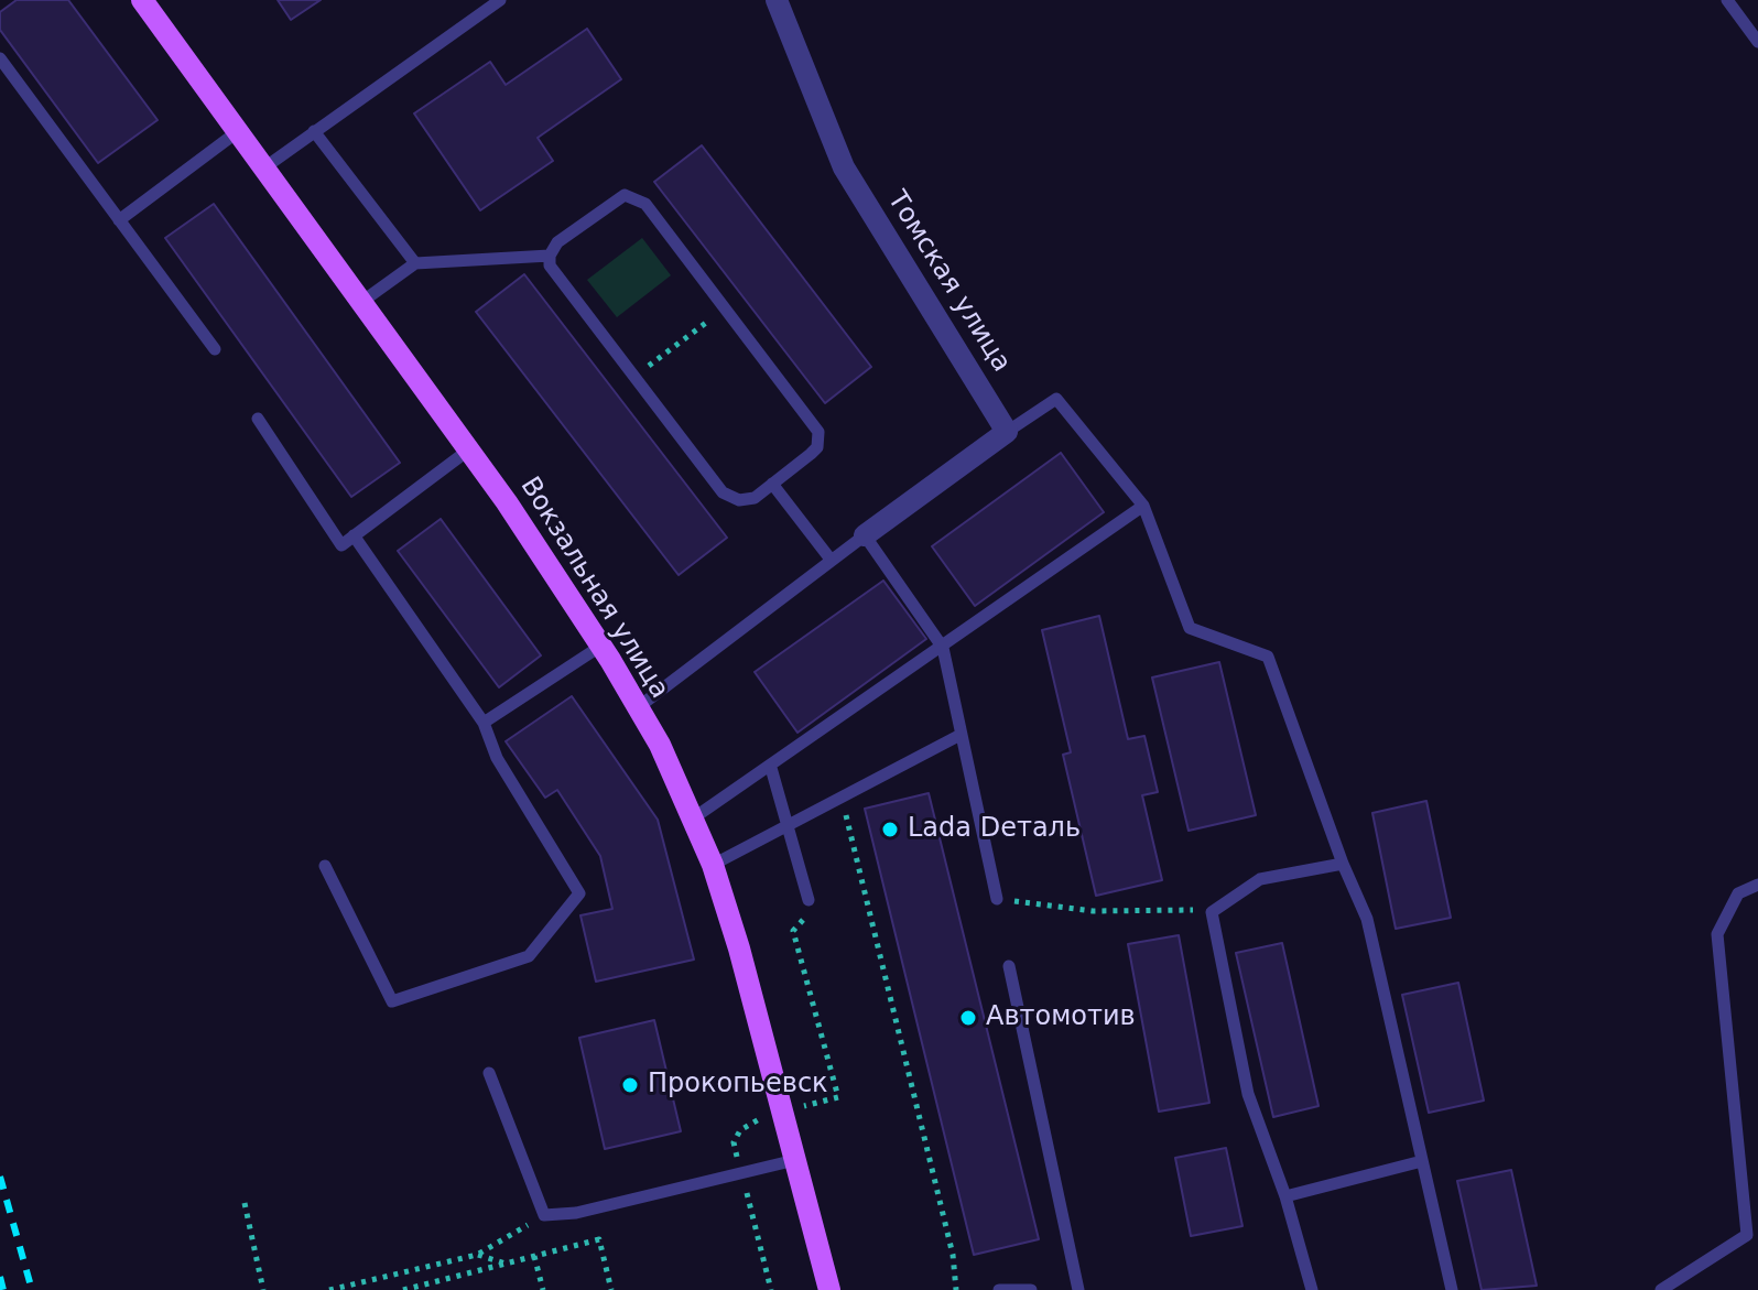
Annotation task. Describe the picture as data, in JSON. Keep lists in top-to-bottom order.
{
  "streets": {
    "main road": ["Вокзальная улица"],
    "street": ["Томская улица"]
  },
  "places": ["Lada Dеталь", "Автомотив", "Прокопьевск"]
}
